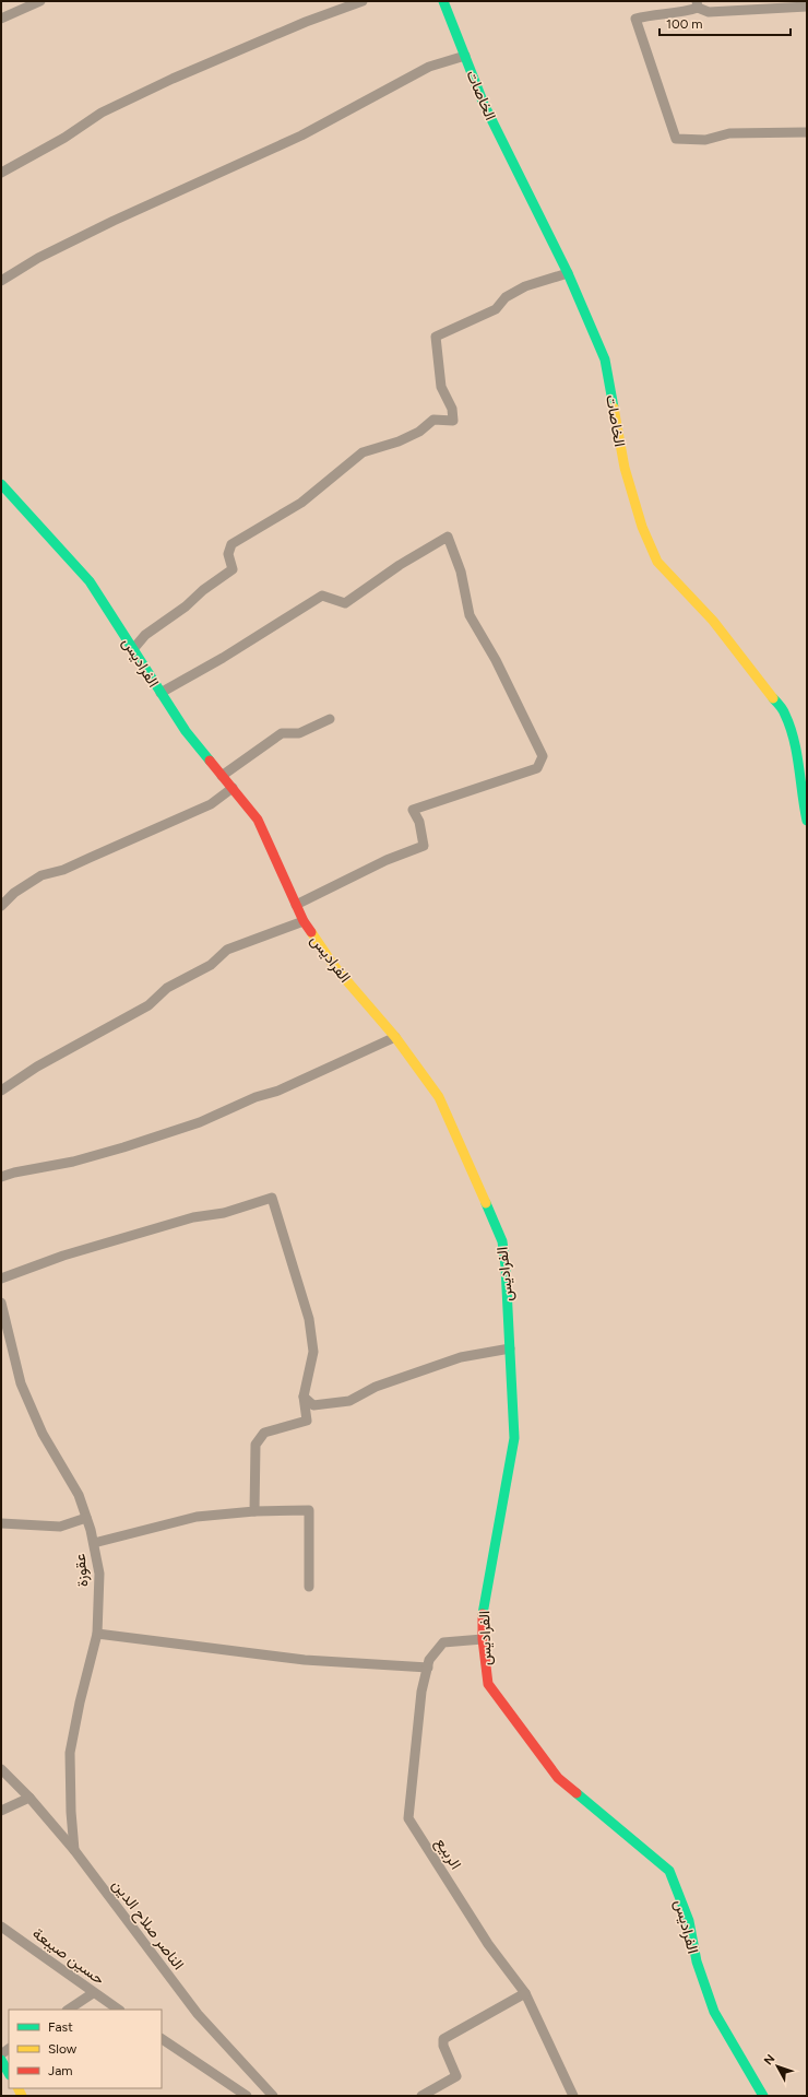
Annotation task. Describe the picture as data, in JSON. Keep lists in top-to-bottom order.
{
  "streets": {
    "street": [
      "الخاصات",
      "الفراديس",
      "عقوزة",
      "الربيع",
      "الناصر صلاح الدين",
      "حسين صيبعة"
    ]
  },
  "crossings": [
    ["الفراديس", "الربيع"],
    ["عقوزة", "الناصر صلاح الدين"]
  ],
  "legend": ["Fast", "Slow", "Jam"],
  "scale_bar": "100 m",
  "north": "top left"
}
